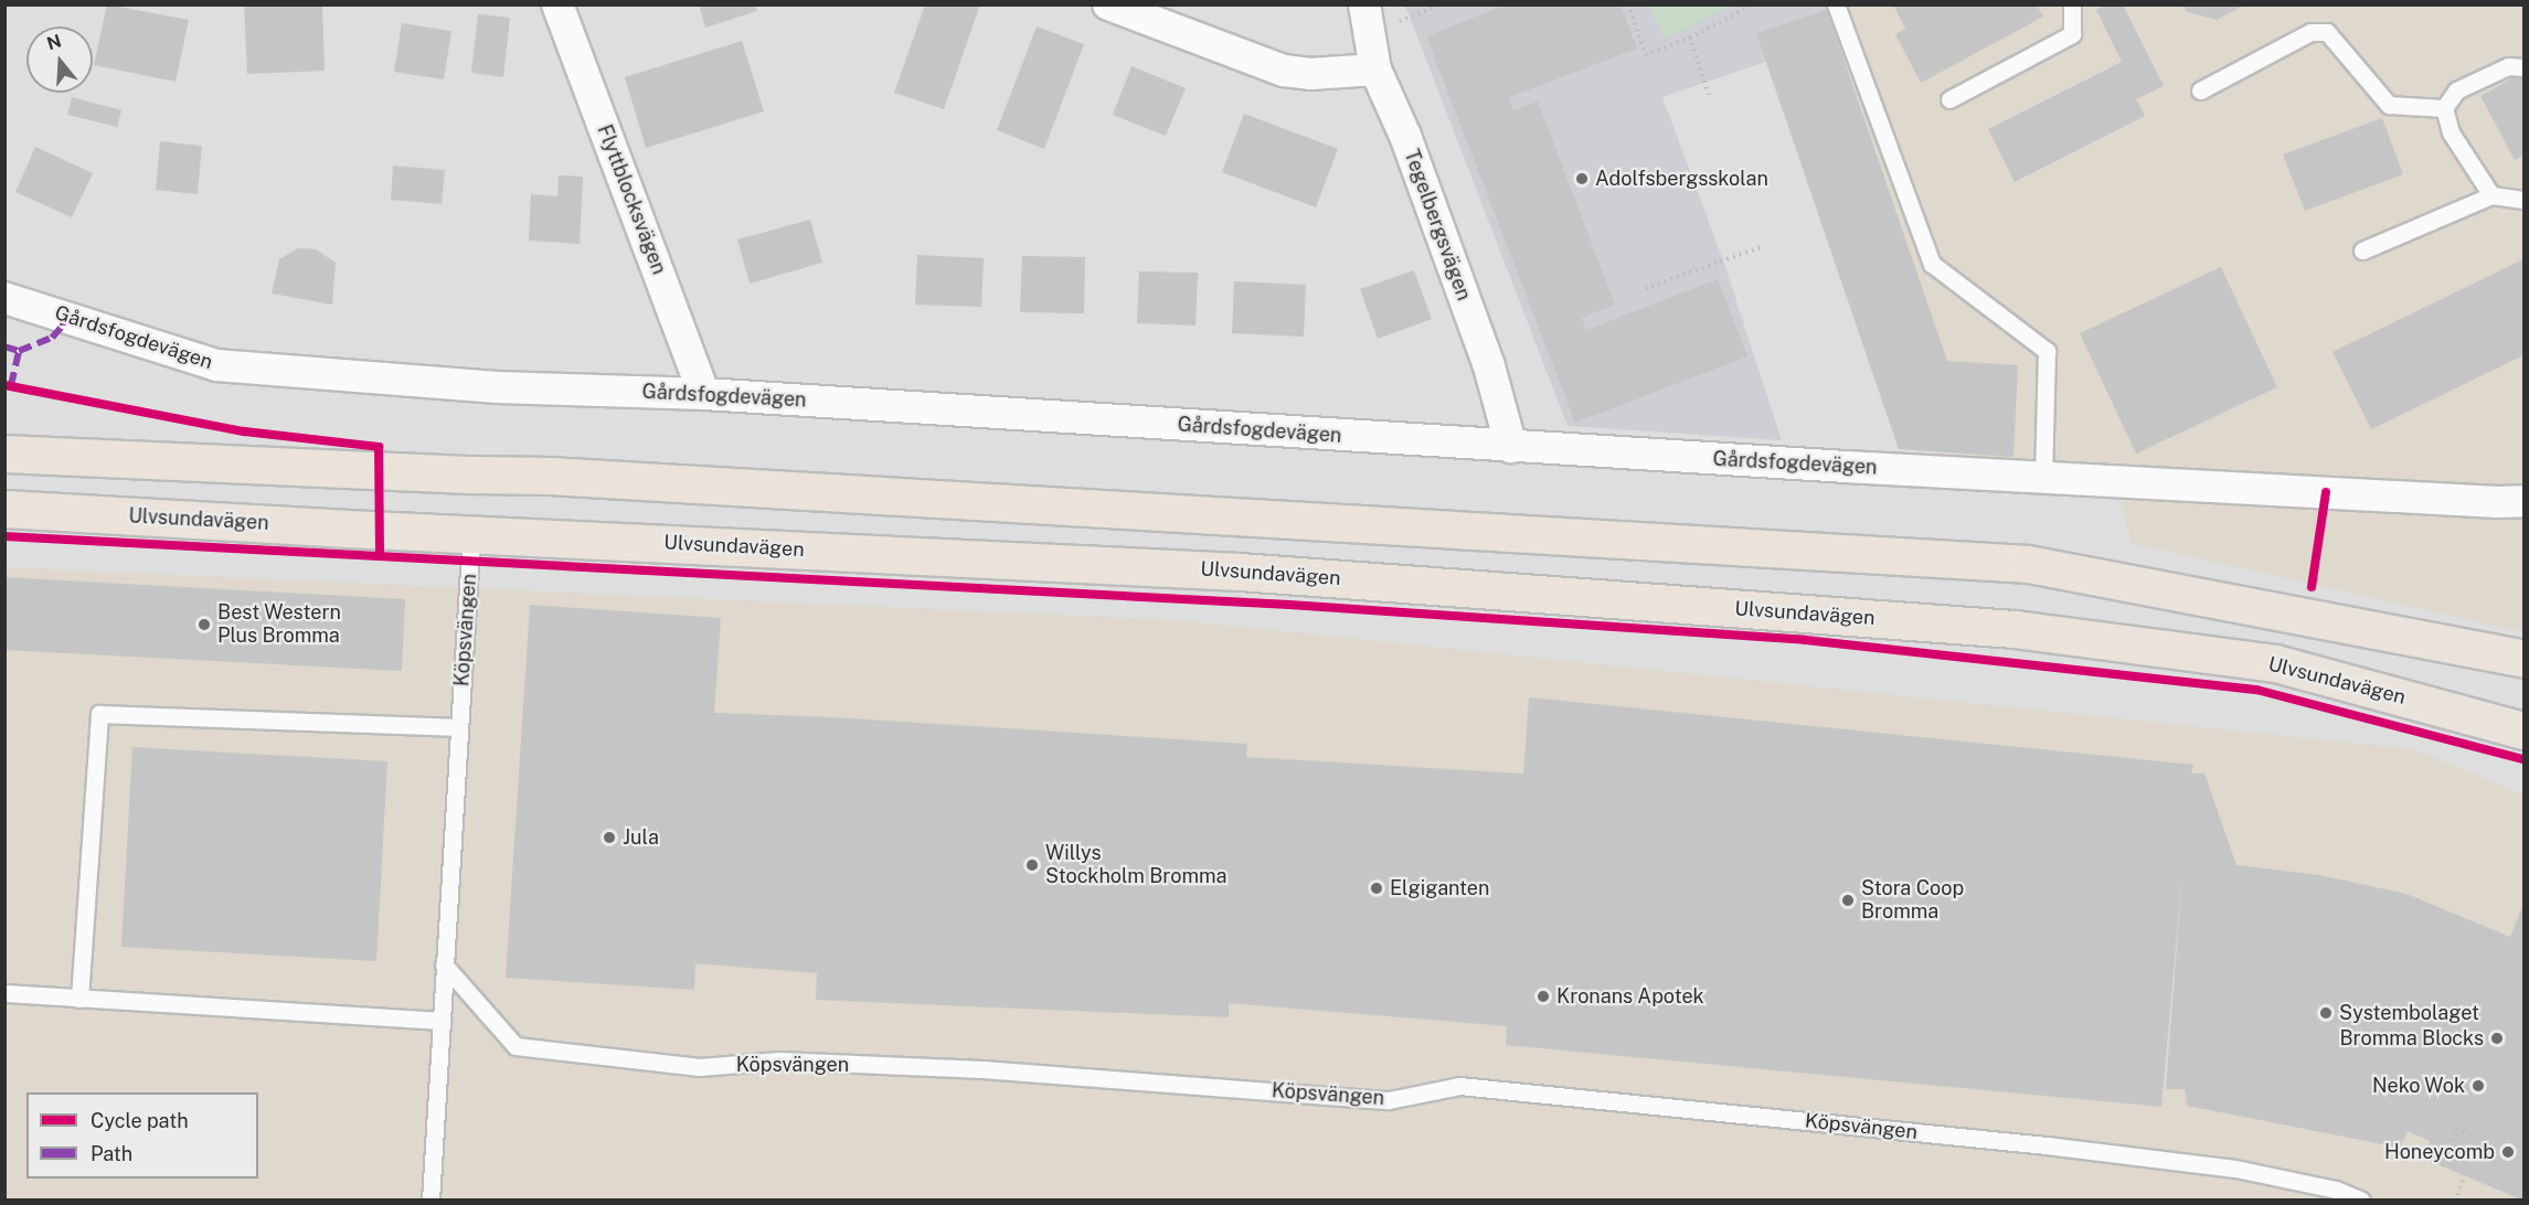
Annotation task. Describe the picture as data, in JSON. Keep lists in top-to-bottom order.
{
  "streets": {
    "main road": ["Ulvsundavägen"],
    "street": ["Flyttblocksvägen", "Tegelbergsvägen", "Gårdsfogdevägen"],
    "lane": ["Köpsvängen"]
  },
  "crossings": [
    ["Flyttblocksvägen", "Gårdsfogdevägen"],
    ["Tegelbergsvägen", "Gårdsfogdevägen"],
    ["Ulvsundavägen", "Köpsvängen"]
  ],
  "places": [
    "Adolfsbergsskolan",
    "Best Western Plus Bromma",
    "Jula",
    "Willys Stockholm Bromma",
    "Elgiganten",
    "Stora Coop Bromma",
    "Kronans Apotek",
    "Systembolaget",
    "Bromma Blocks",
    "Neko Wok",
    "Honeycomb"
  ],
  "legend": ["Cycle path", "Path"],
  "north": "top"
}
